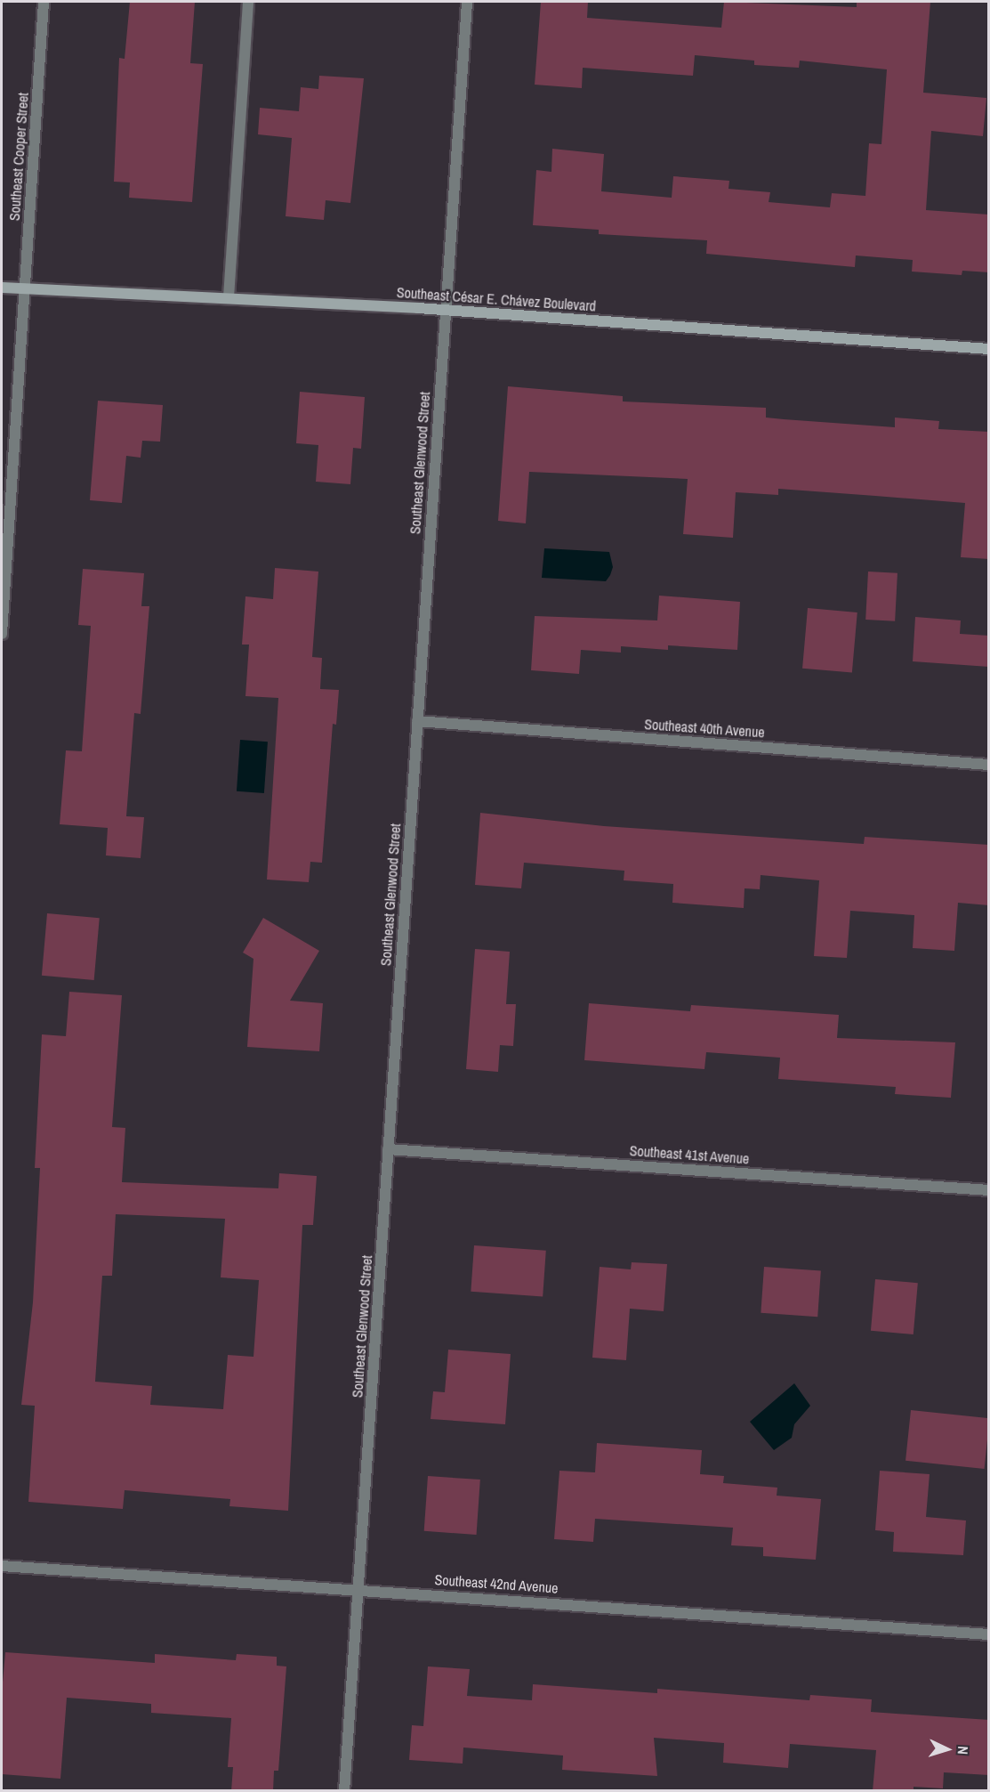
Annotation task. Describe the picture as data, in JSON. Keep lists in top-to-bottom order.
{
  "streets": {
    "street": [
      "Southeast Cooper Street",
      "Southeast César E. Chávez Boulevard",
      "Southeast Glenwood Street",
      "Southeast 40th Avenue",
      "Southeast 41st Avenue",
      "Southeast 42nd Avenue"
    ]
  },
  "crossings": [
    ["Southeast Cooper Street", "Southeast César E. Chávez Boulevard"],
    ["Southeast César E. Chávez Boulevard", "Southeast Glenwood Street"],
    ["Southeast Glenwood Street", "Southeast 40th Avenue"],
    ["Southeast Glenwood Street", "Southeast 41st Avenue"],
    ["Southeast Glenwood Street", "Southeast 42nd Avenue"]
  ],
  "north": "right"
}
